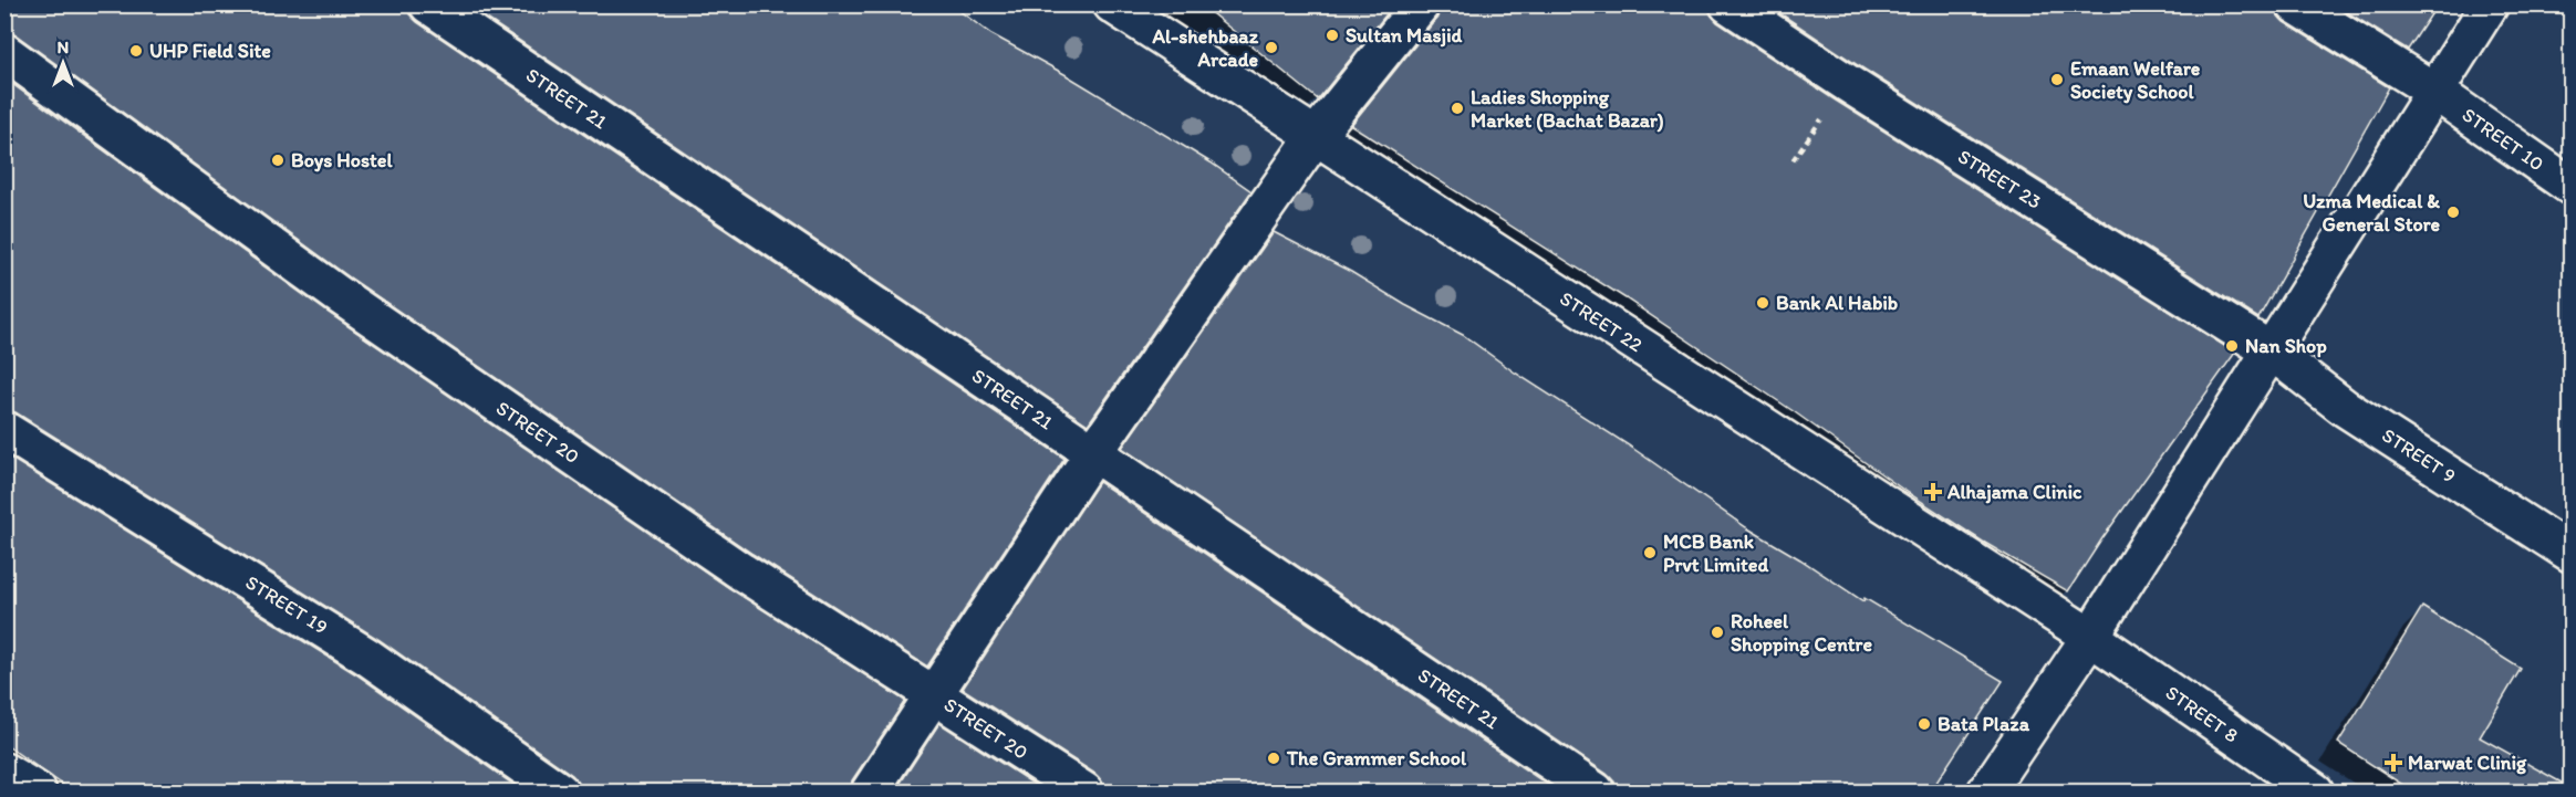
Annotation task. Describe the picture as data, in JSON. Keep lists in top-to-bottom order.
{
  "streets": {
    "street": [
      "STREET 21",
      "STREET 10",
      "STREET 23",
      "STREET 22",
      "STREET 20",
      "STREET 9",
      "STREET 19",
      "STREET 8"
    ]
  },
  "crossings": [
    ["STREET 23", "STREET 9"],
    ["STREET 22", "STREET 8"]
  ],
  "places": {
    "other": [
      "Sultan Masjid",
      "Al-shehbaaz Arcade",
      "UHP Field Site",
      "Emaan Welfare Society School",
      "Ladies Shopping Market (Bachat Bazar)",
      "Boys Hostel",
      "Uzma Medical & General Store",
      "Bank Al Habib",
      "Nan Shop",
      "MCB Bank Prvt Limited",
      "Roheel Shopping Centre",
      "Bata Plaza",
      "The Grammer School"
    ],
    "health": ["Alhajama Clinic", "Marwat Clinig"]
  },
  "north": "top"
}
